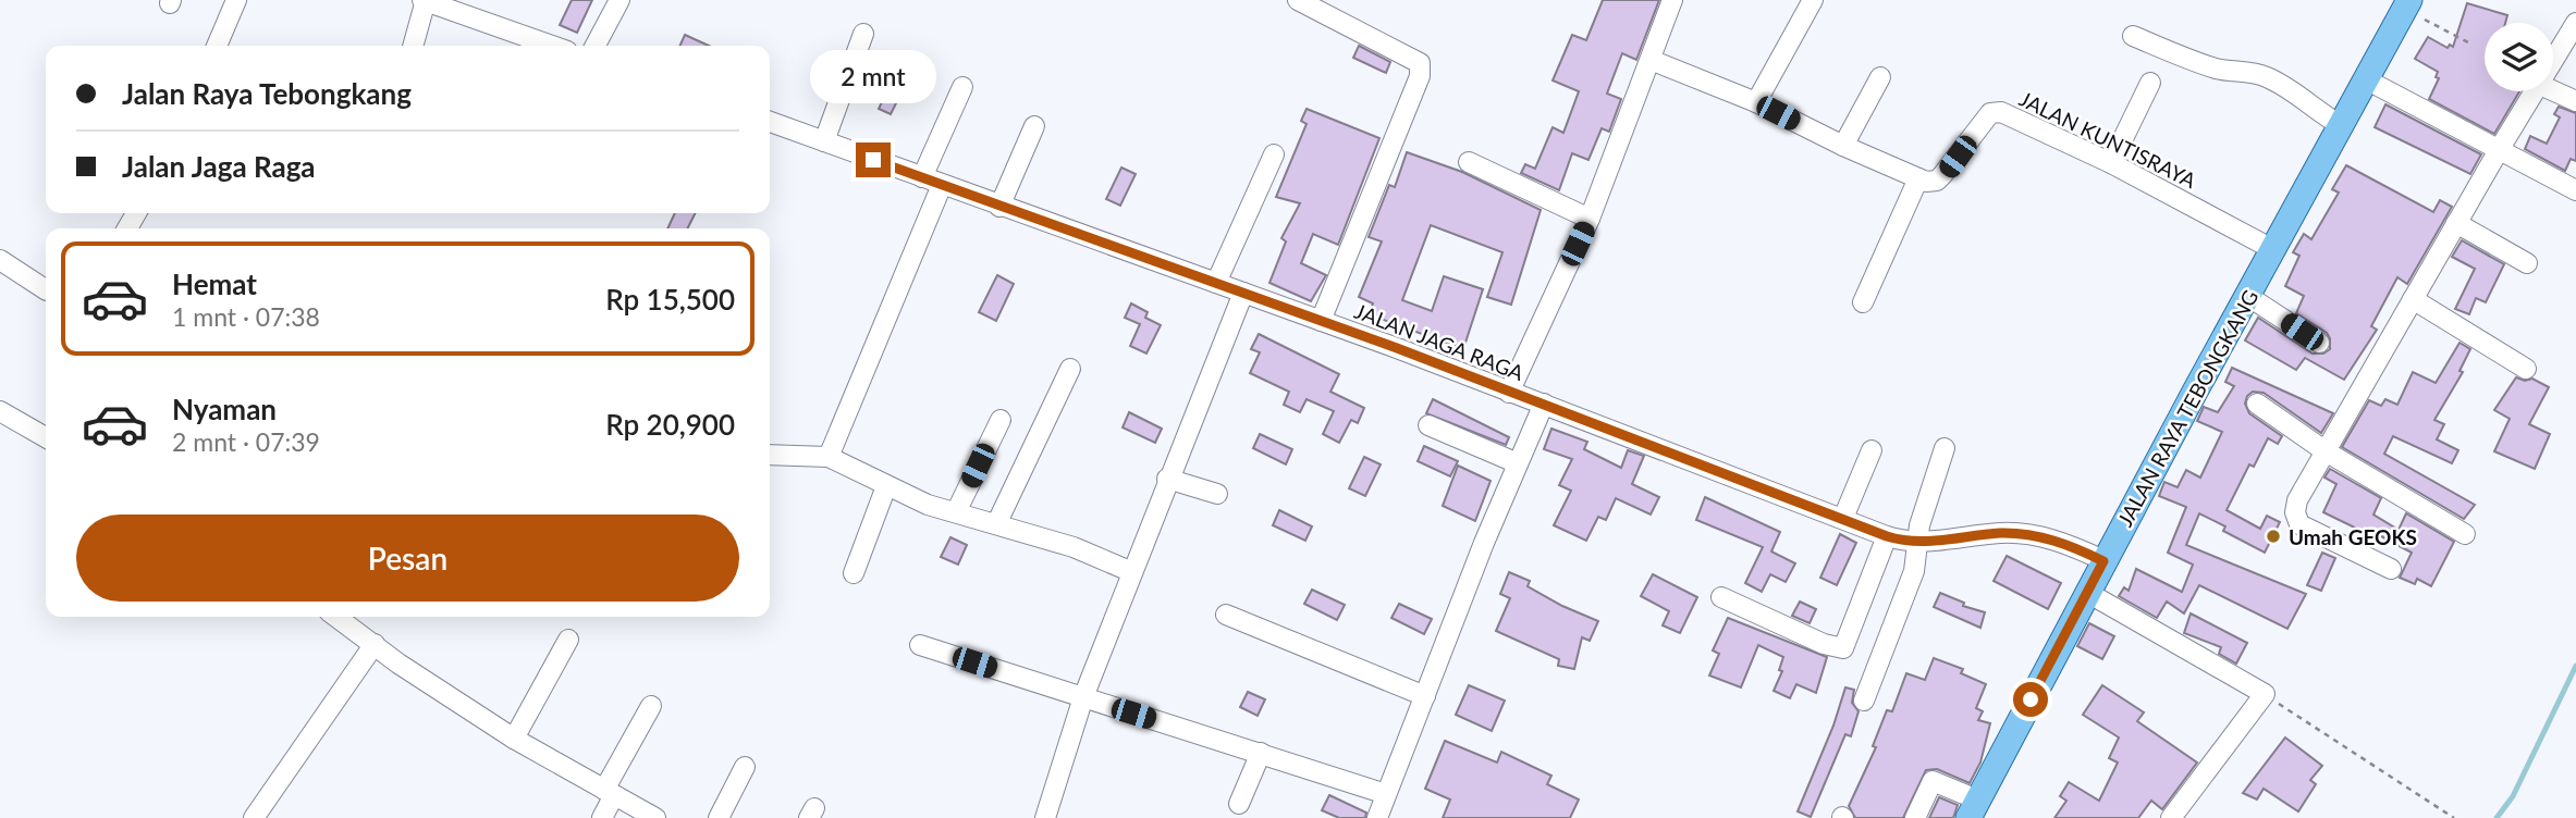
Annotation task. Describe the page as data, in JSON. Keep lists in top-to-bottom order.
{
  "streets": {
    "main road": ["JALAN RAYA TEBONGKANG"],
    "street": ["JALAN KUNTISRAYA", "JALAN JAGA RAGA"]
  },
  "crossings": [
    ["JALAN KUNTISRAYA", "JALAN RAYA TEBONGKANG"],
    ["JALAN JAGA RAGA", "JALAN RAYA TEBONGKANG"]
  ],
  "places": ["Umah GEOKS"],
  "page": {
    "banner": ["Jalan Raya Tebongkang", "Jalan Jaga Raga"],
    "bubble": "2 mnt",
    "list": [
      {
        "name": "Hemat",
        "note": "1 mnt · 07:38",
        "value": "Rp 15,500"
      },
      {
        "name": "Nyaman",
        "note": "2 mnt · 07:39",
        "value": "Rp 20,900"
      }
    ],
    "buttons": "Pesan"
  }
}
